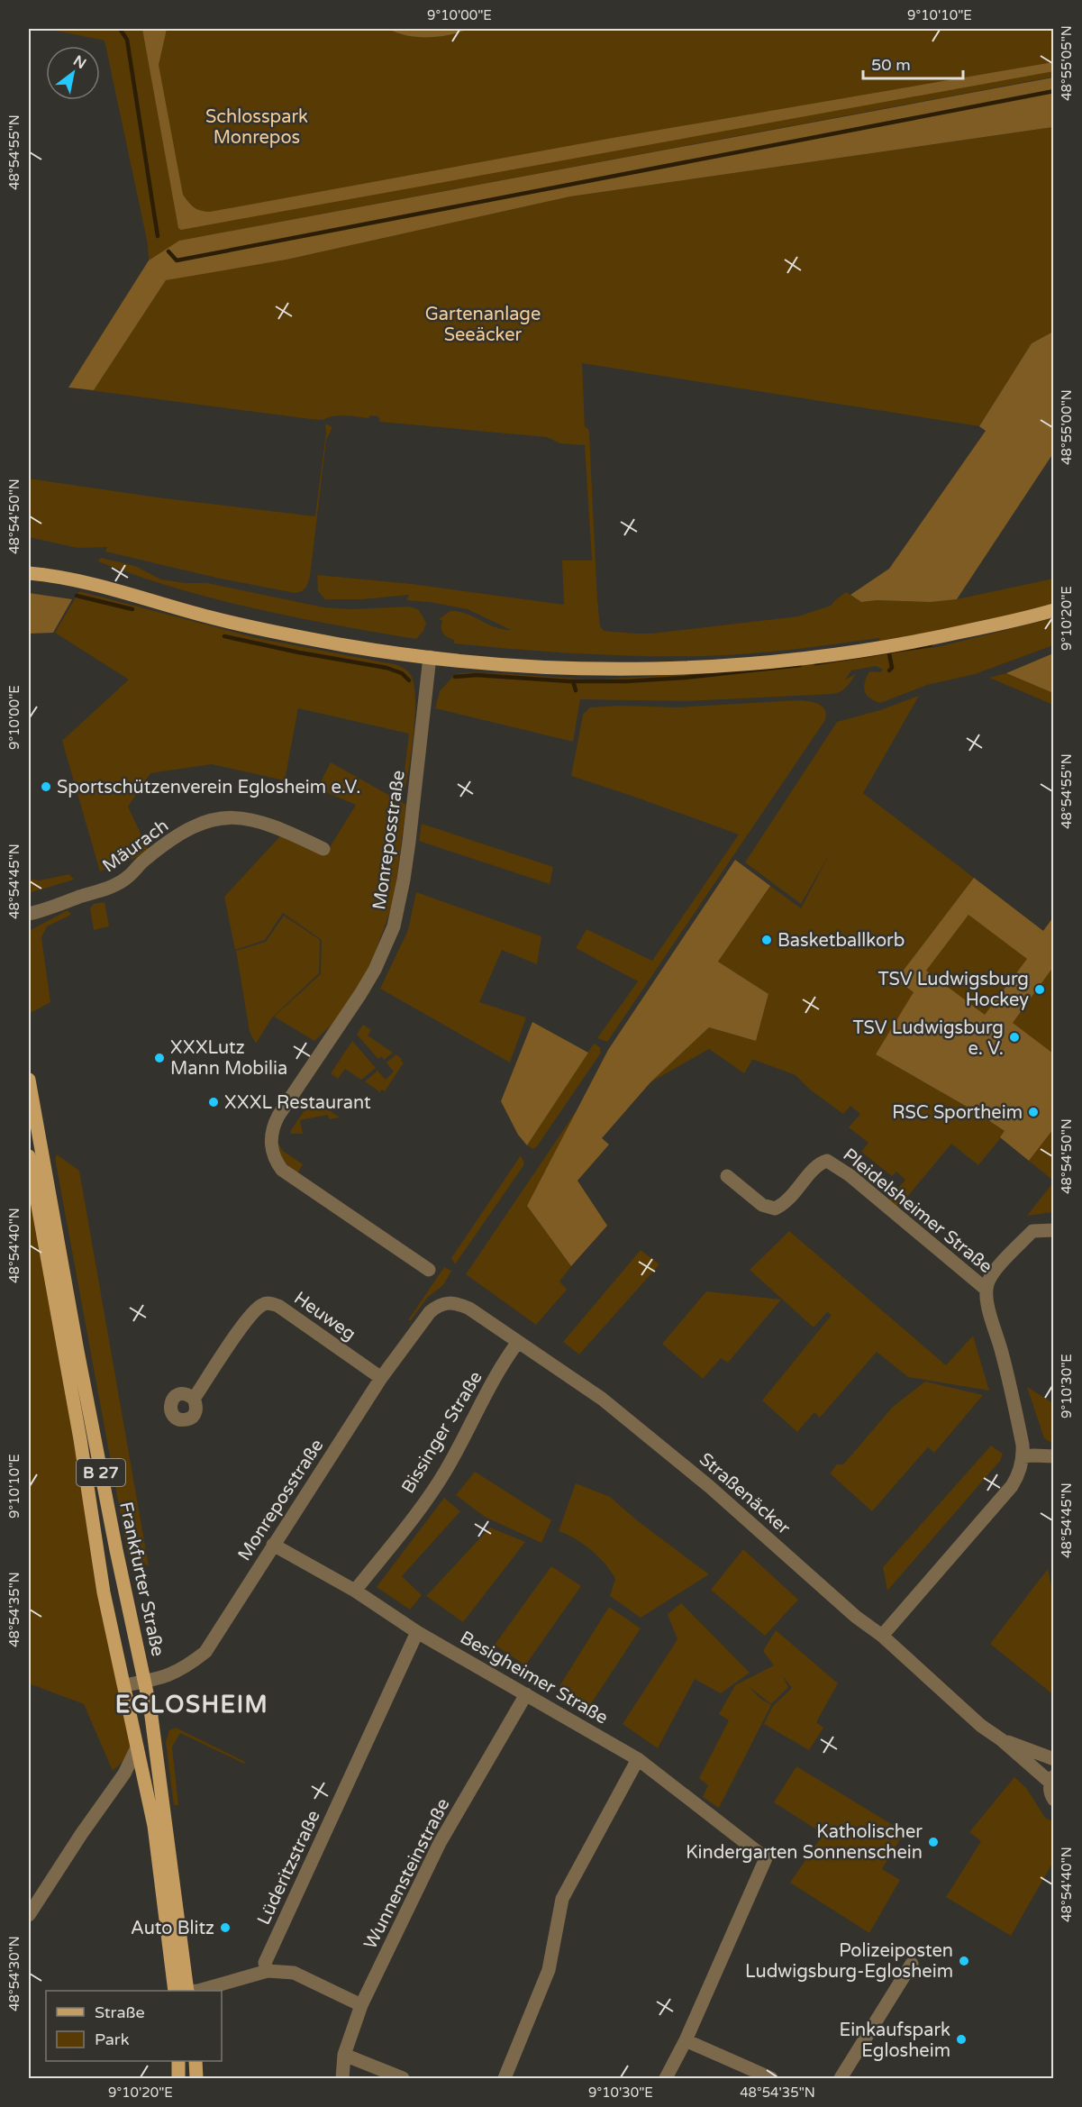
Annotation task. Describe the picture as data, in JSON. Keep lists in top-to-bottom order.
{
  "streets": {
    "main road": ["B 27", "Frankfurter Straße"],
    "street": [
      "Monreposstraße",
      "Mäurach",
      "Pleidelsheimer Straße",
      "Heuweg",
      "Bissinger Straße",
      "Straßenäcker",
      "Besigheimer Straße",
      "Lüderitzstraße",
      "Wunnensteinstraße"
    ]
  },
  "crossings": [
    ["Monreposstraße", "Heuweg"],
    ["Monreposstraße", "Straßenäcker"],
    ["Monreposstraße", "Frankfurter Straße"],
    ["Monreposstraße", "Besigheimer Straße"],
    ["Bissinger Straße", "Straßenäcker"],
    ["Bissinger Straße", "Besigheimer Straße"],
    ["Besigheimer Straße", "Lüderitzstraße"],
    ["Besigheimer Straße", "Wunnensteinstraße"]
  ],
  "districts": ["EGLOSHEIM"],
  "parks": ["Schlosspark Monrepos", "Gartenanlage Seeäcker"],
  "places": [
    "Sportschützenverein Eglosheim e.V.",
    "Basketballkorb",
    "TSV Ludwigsburg Hockey",
    "TSV Ludwigsburg e. V.",
    "XXXLutz Mann Mobilia",
    "XXXL Restaurant",
    "RSC Sportheim",
    "Katholischer Kindergarten Sonnenschein",
    "Auto Blitz",
    "Polizeiposten Ludwigsburg-Eglosheim",
    "Einkaufspark Eglosheim"
  ],
  "legend": ["Straße", "Park"],
  "scale_bar": "50 m",
  "north": "top right",
  "coordinates": [
    "9°10'00\"E",
    "9°10'10\"E",
    "48°55'05\"N",
    "48°54'55\"N",
    "48°55'00\"N",
    "48°54'50\"N",
    "9°10'20\"E",
    "48°54'45\"N",
    "48°54'40\"N",
    "9°10'30\"E",
    "48°54'35\"N",
    "48°54'30\"N"
  ]
}
